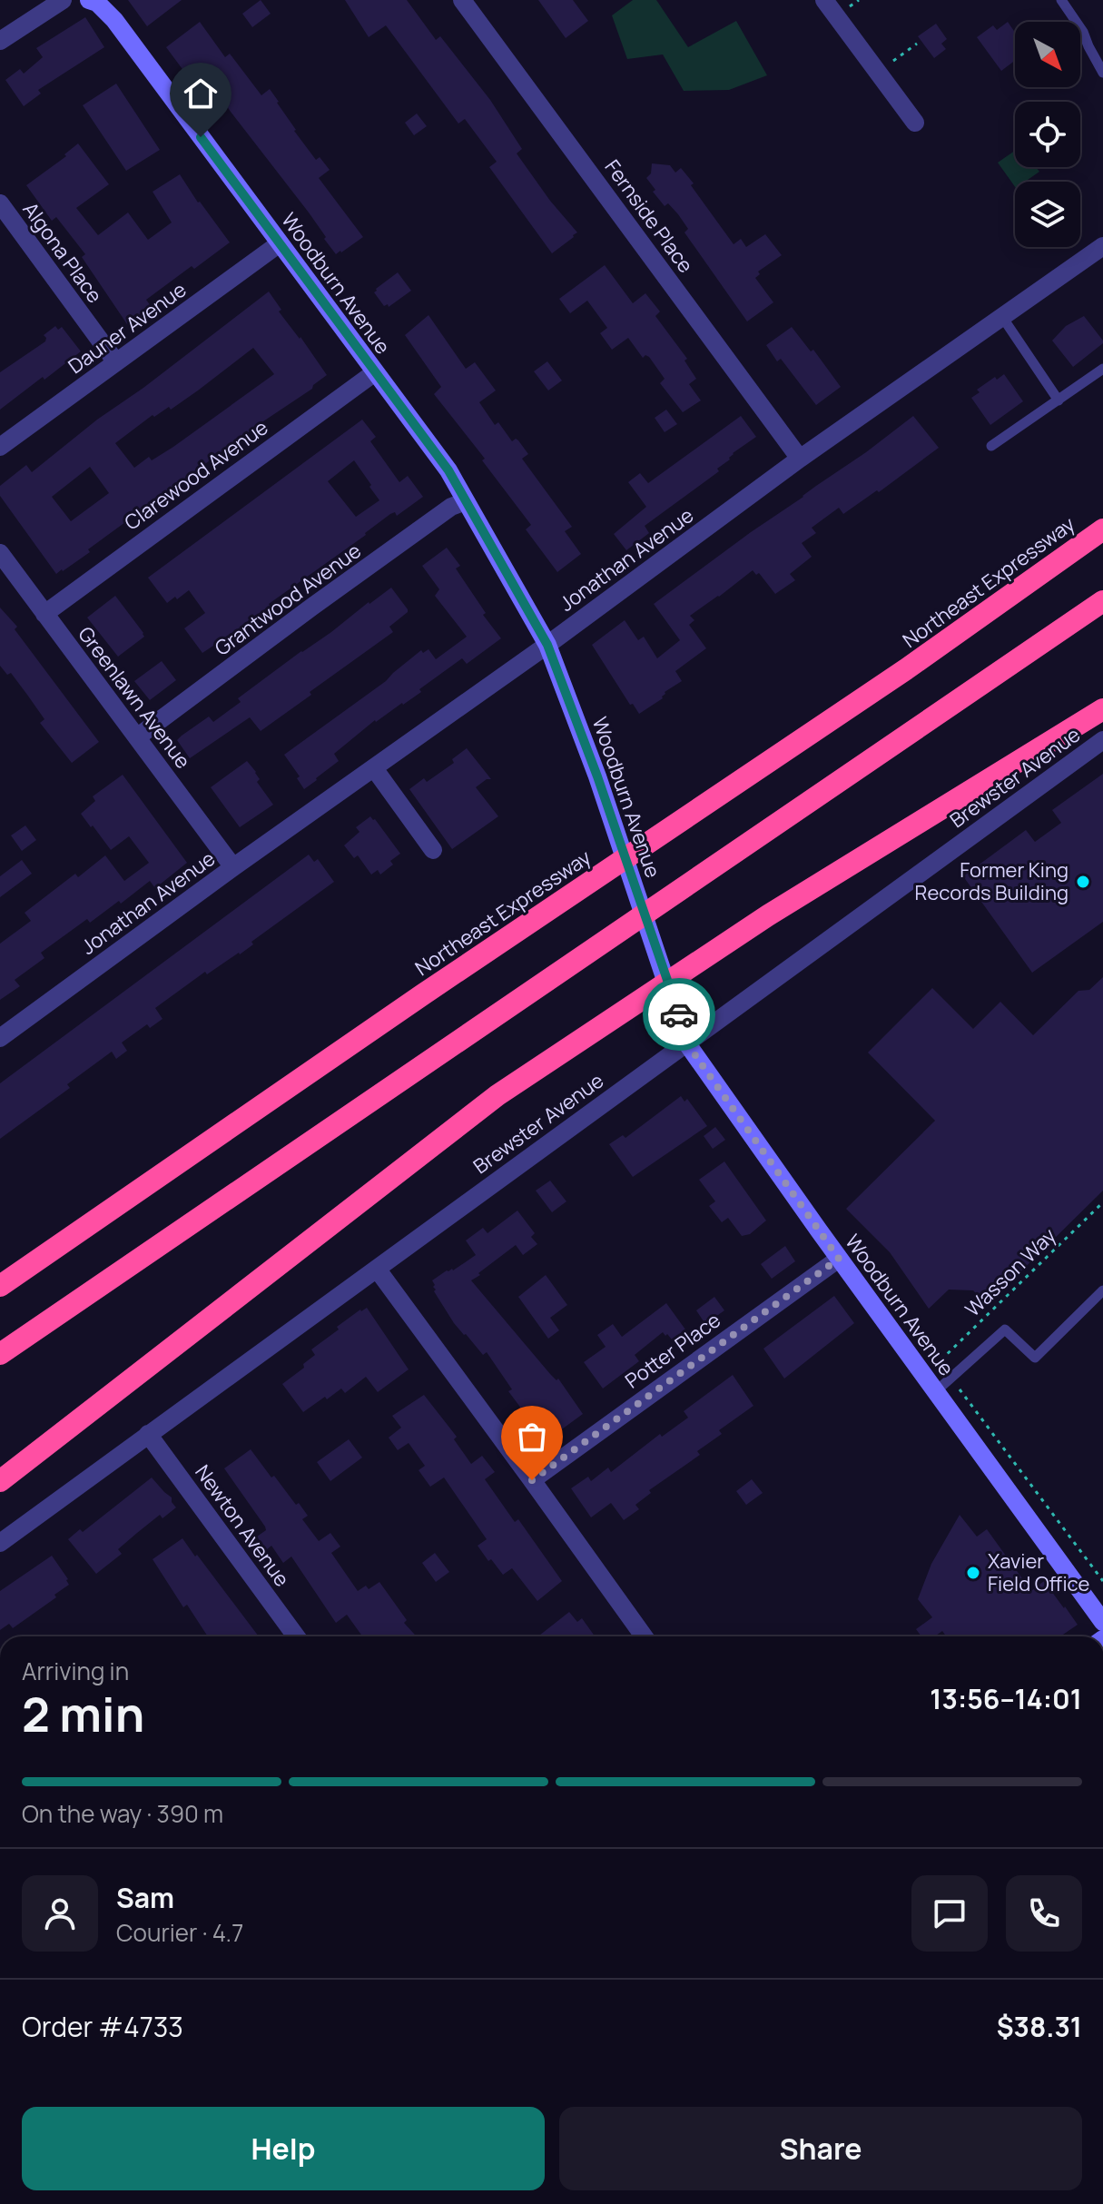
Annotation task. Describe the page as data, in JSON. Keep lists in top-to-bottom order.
{
  "streets": {
    "highway": ["Northeast Expressway"],
    "street": [
      "Fernside Place",
      "Algona Place",
      "Woodburn Avenue",
      "Dauner Avenue",
      "Clarewood Avenue",
      "Jonathan Avenue",
      "Grantwood Avenue",
      "Greenlawn Avenue",
      "Brewster Avenue",
      "Potter Place",
      "Newton Avenue"
    ],
    "path": ["Wasson Way"]
  },
  "crossings": [
    ["Fernside Place", "Jonathan Avenue"],
    ["Algona Place", "Dauner Avenue"],
    ["Woodburn Avenue", "Dauner Avenue"],
    ["Woodburn Avenue", "Clarewood Avenue"],
    ["Woodburn Avenue", "Jonathan Avenue"],
    ["Woodburn Avenue", "Grantwood Avenue"],
    ["Woodburn Avenue", "Brewster Avenue"],
    ["Woodburn Avenue", "Potter Place"],
    ["Clarewood Avenue", "Greenlawn Avenue"],
    ["Jonathan Avenue", "Greenlawn Avenue"],
    ["Grantwood Avenue", "Greenlawn Avenue"],
    ["Brewster Avenue", "Newton Avenue"]
  ],
  "places": ["Former King Records Building", "Xavier Field Office"],
  "north": "bottom right",
  "page": {
    "heading": ["2 min", "Arriving in", "13:56–14:01"],
    "panel": [
      "Sam",
      "Courier · 4.7",
      "Order #4733",
      "$38.31"
    ],
    "bar": "On the way · 390 m",
    "buttons": ["Help", "Share"]
  }
}
